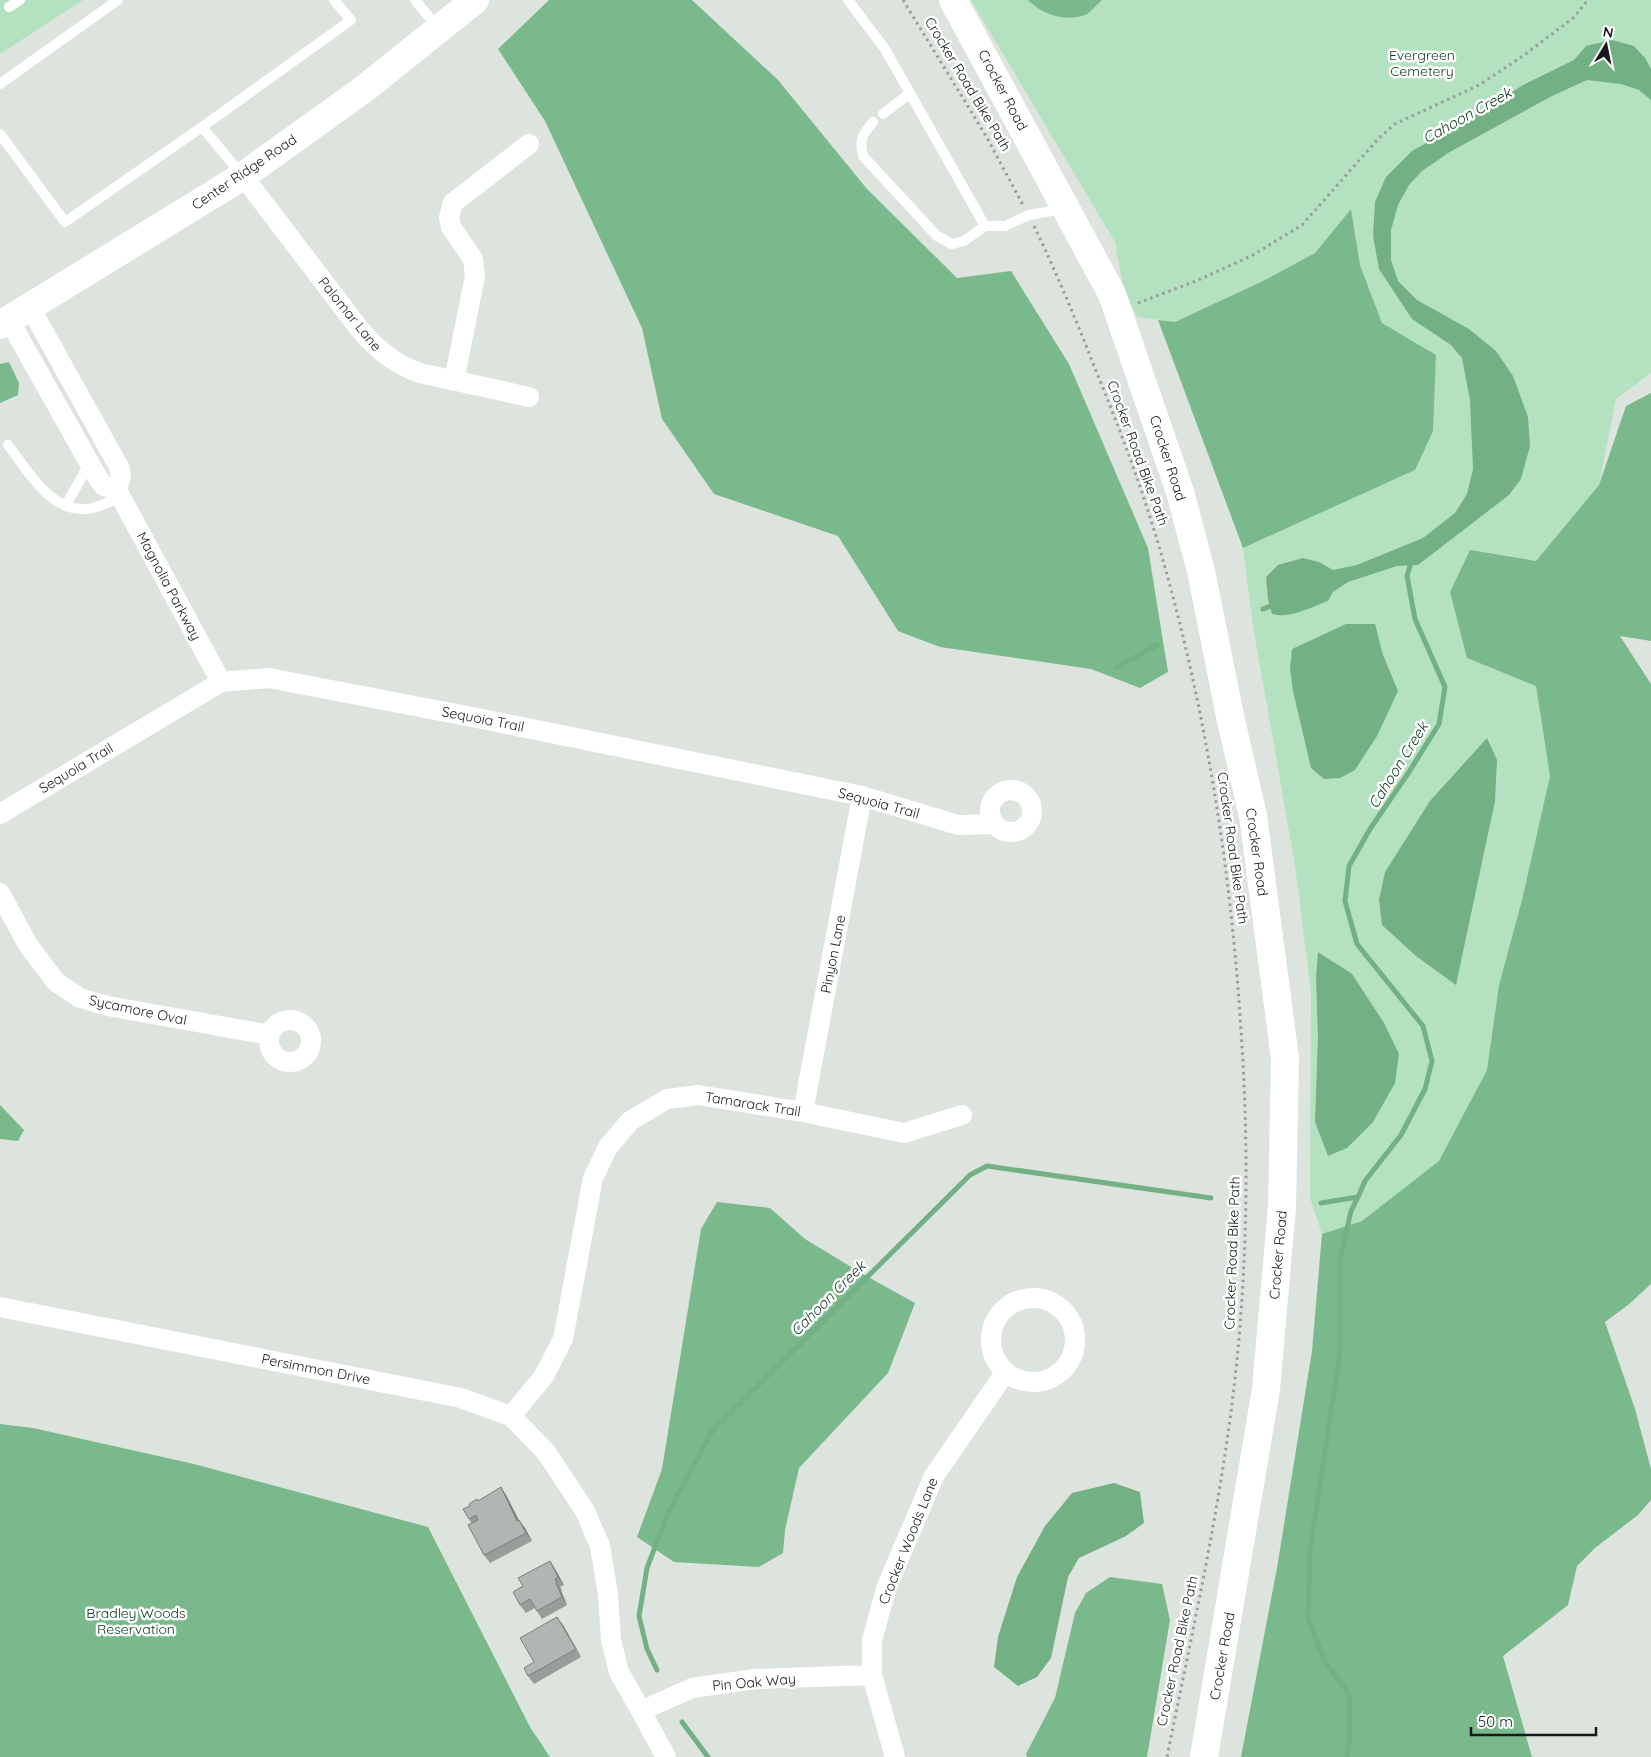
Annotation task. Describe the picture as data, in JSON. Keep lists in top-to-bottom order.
{
  "streets": {
    "main road": ["Crocker Road", "Center Ridge Road"],
    "street": [
      "Palomar Lane",
      "Magnolia Parkway",
      "Sequoia Trail",
      "Pinyon Lane",
      "Sycamore Oval",
      "Tamarack Trail",
      "Persimmon Drive",
      "Crocker Woods Lane",
      "Pin Oak Way"
    ],
    "path": ["Crocker Road Bike Path"]
  },
  "crossings": [
    ["Center Ridge Road", "Palomar Lane"],
    ["Center Ridge Road", "Magnolia Parkway"],
    ["Magnolia Parkway", "Sequoia Trail"],
    ["Sequoia Trail", "Pinyon Lane"],
    ["Pinyon Lane", "Tamarack Trail"],
    ["Tamarack Trail", "Persimmon Drive"],
    ["Persimmon Drive", "Pin Oak Way"],
    ["Crocker Woods Lane", "Pin Oak Way"]
  ],
  "water": ["Cahoon Creek"],
  "parks": ["Evergreen Cemetery", "Bradley Woods Reservation"],
  "scale_bar": "50 m",
  "north": "top"
}
